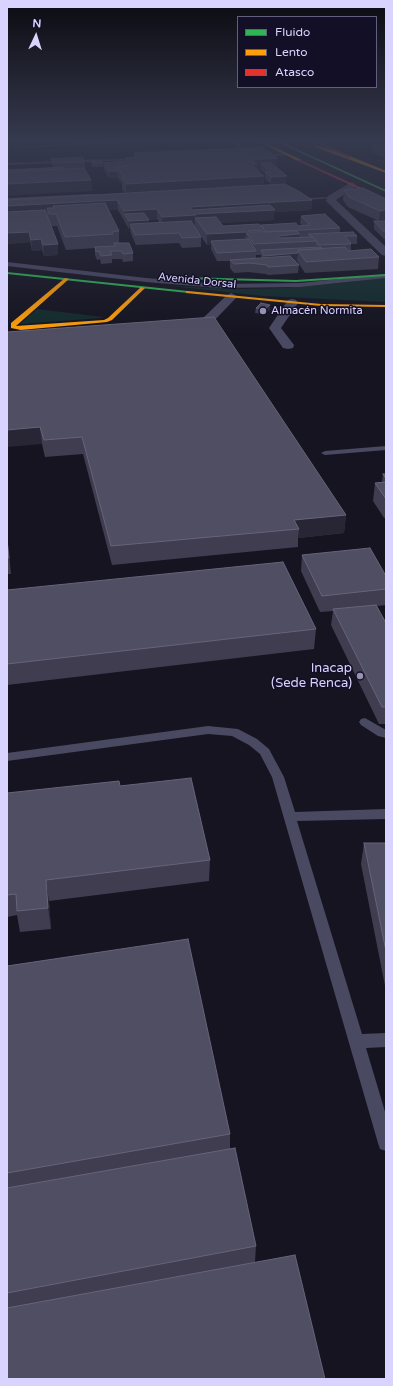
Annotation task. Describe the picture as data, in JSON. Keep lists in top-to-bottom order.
{
  "streets": {
    "main road": ["Avenida Dorsal"]
  },
  "places": ["Almacén Normita", "Inacap (Sede Renca)"],
  "legend": ["Fluido", "Lento", "Atasco"],
  "north": "top"
}
